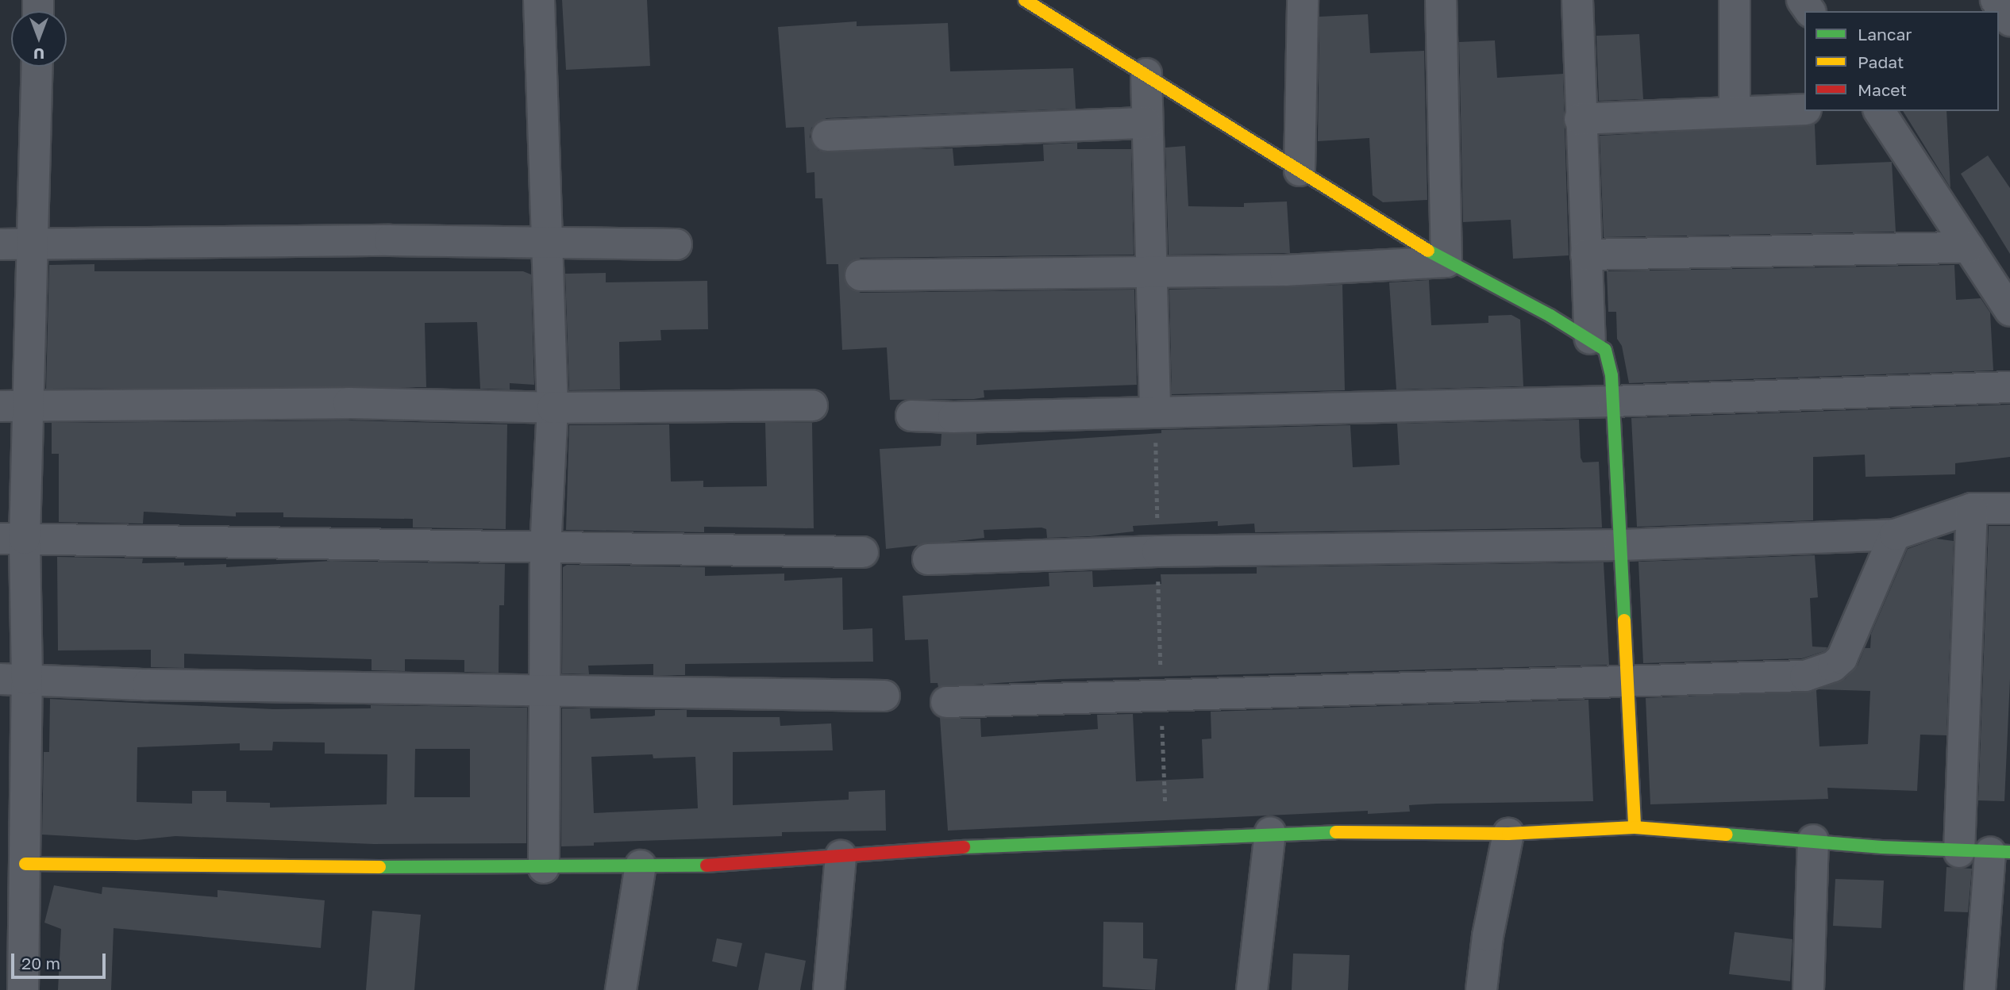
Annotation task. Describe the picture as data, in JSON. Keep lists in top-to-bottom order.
{
  "legend": ["Lancar", "Padat", "Macet"],
  "scale_bar": "20 m",
  "north": "bottom"
}
